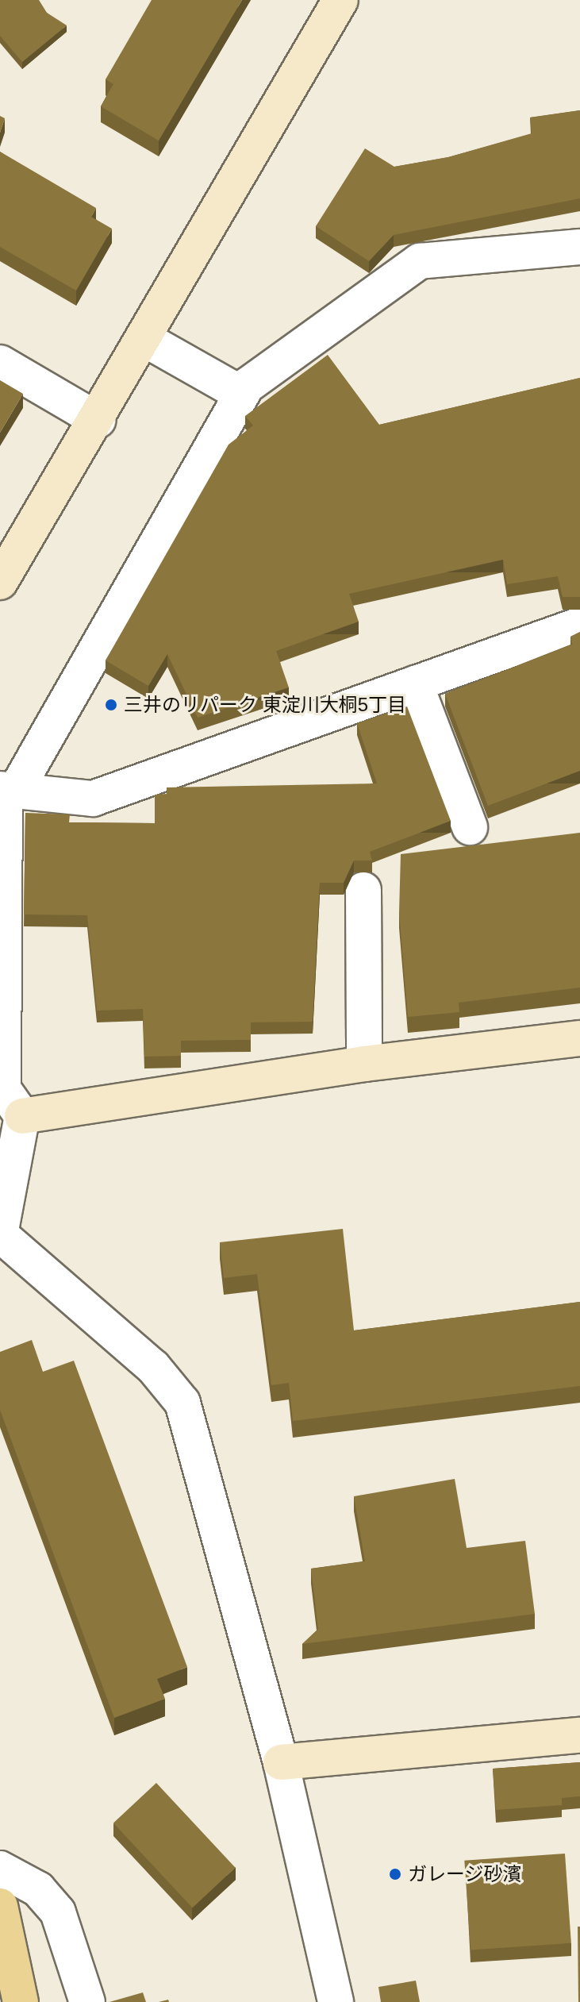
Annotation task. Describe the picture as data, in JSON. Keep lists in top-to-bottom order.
{
  "places": ["三井のリパーク 東淀川大桐5丁目", "ガレージ砂濱"]
}
